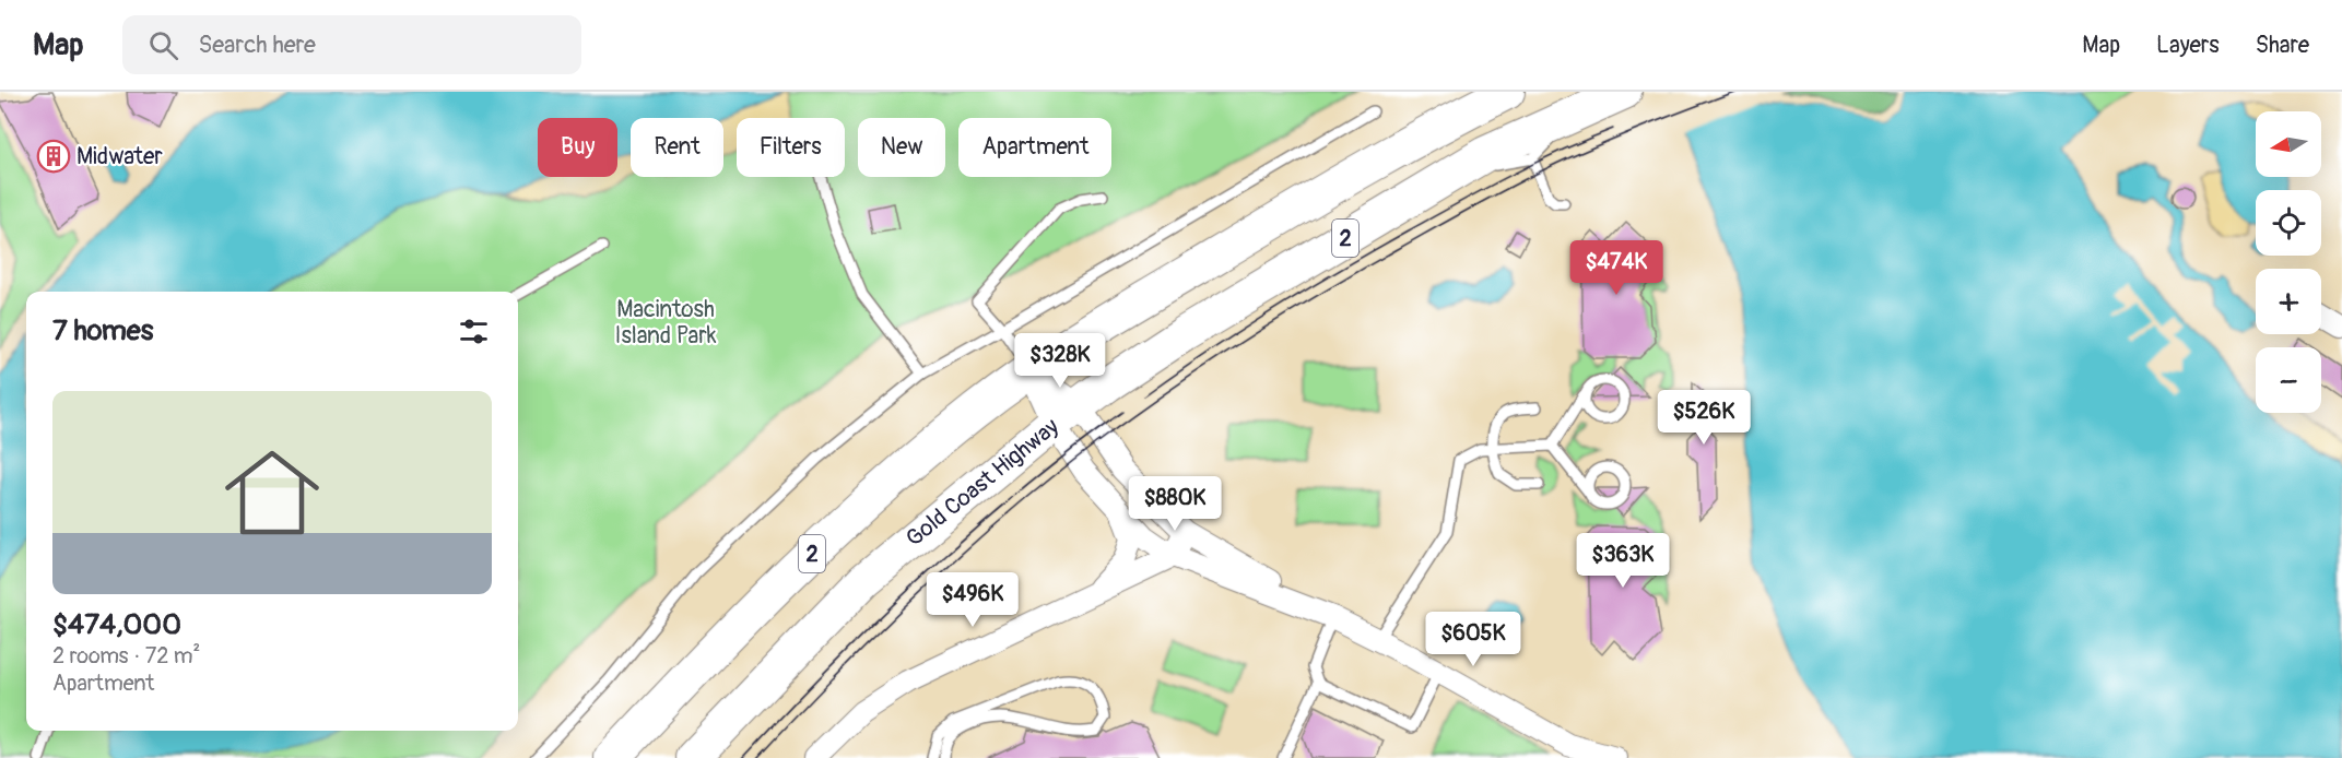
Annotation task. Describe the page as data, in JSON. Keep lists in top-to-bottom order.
{
  "streets": {
    "highway": ["2", "Gold Coast Highway"]
  },
  "parks": ["Macintosh Island Park"],
  "places": {
    "building": ["Midwater"]
  },
  "north": "left",
  "page": {
    "header": "Map",
    "search": "Search here",
    "nav": ["Map", "Layers", "Share"],
    "map_buttons": ["+", "−"],
    "chip": [
      "Buy",
      "Rent",
      "Filters",
      "New",
      "Apartment"
    ],
    "price": [
      "$474K",
      "$328K",
      "$526K",
      "$880K",
      "$363K",
      "$496K",
      "$605K"
    ],
    "heading": "7 homes",
    "list": [
      {
        "name": "$474,000",
        "note": "2 rooms · 72 m² · Apartment"
      }
    ]
  }
}
